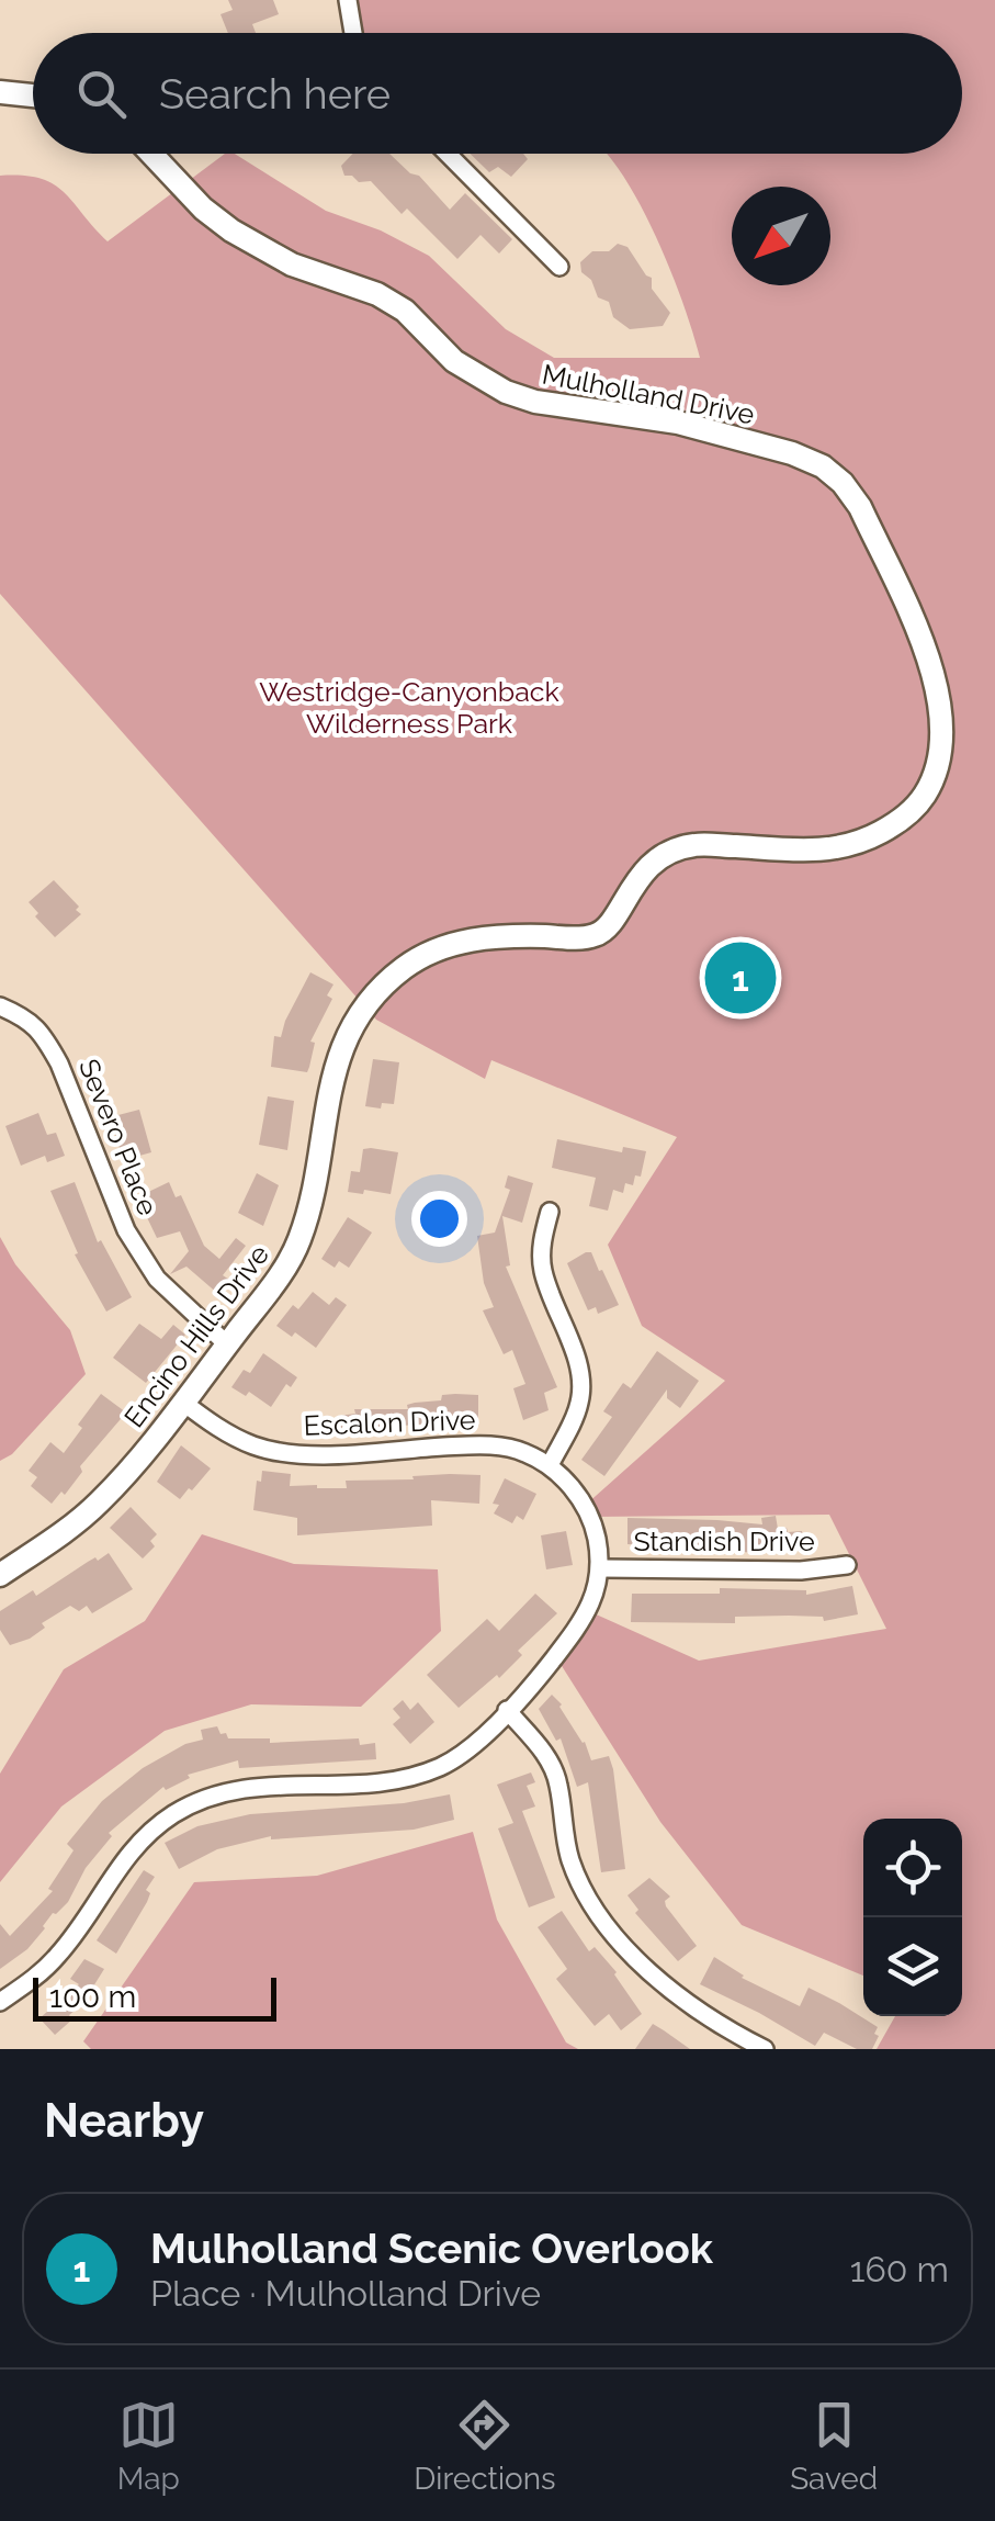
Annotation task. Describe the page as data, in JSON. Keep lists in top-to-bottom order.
{
  "streets": {
    "main road": ["Mulholland Drive", "Encino Hills Drive"],
    "street": ["Severo Place", "Escalon Drive", "Standish Drive"]
  },
  "crossings": [
    ["Mulholland Drive", "Encino Hills Drive"],
    ["Severo Place", "Encino Hills Drive"],
    ["Encino Hills Drive", "Escalon Drive"]
  ],
  "parks": ["Westridge-Canyonback Wilderness Park"],
  "scale_bar": "100 m",
  "north": "bottom left",
  "page": {
    "search": "Search here",
    "pins": "1",
    "scale": "100 m",
    "heading": "Nearby",
    "list": [
      {
        "mark": "1",
        "name": "Mulholland Scenic Overlook",
        "note": "Place · Mulholland Drive",
        "value": "160 m"
      }
    ],
    "nav": ["Map", "Directions", "Saved"]
  }
}
